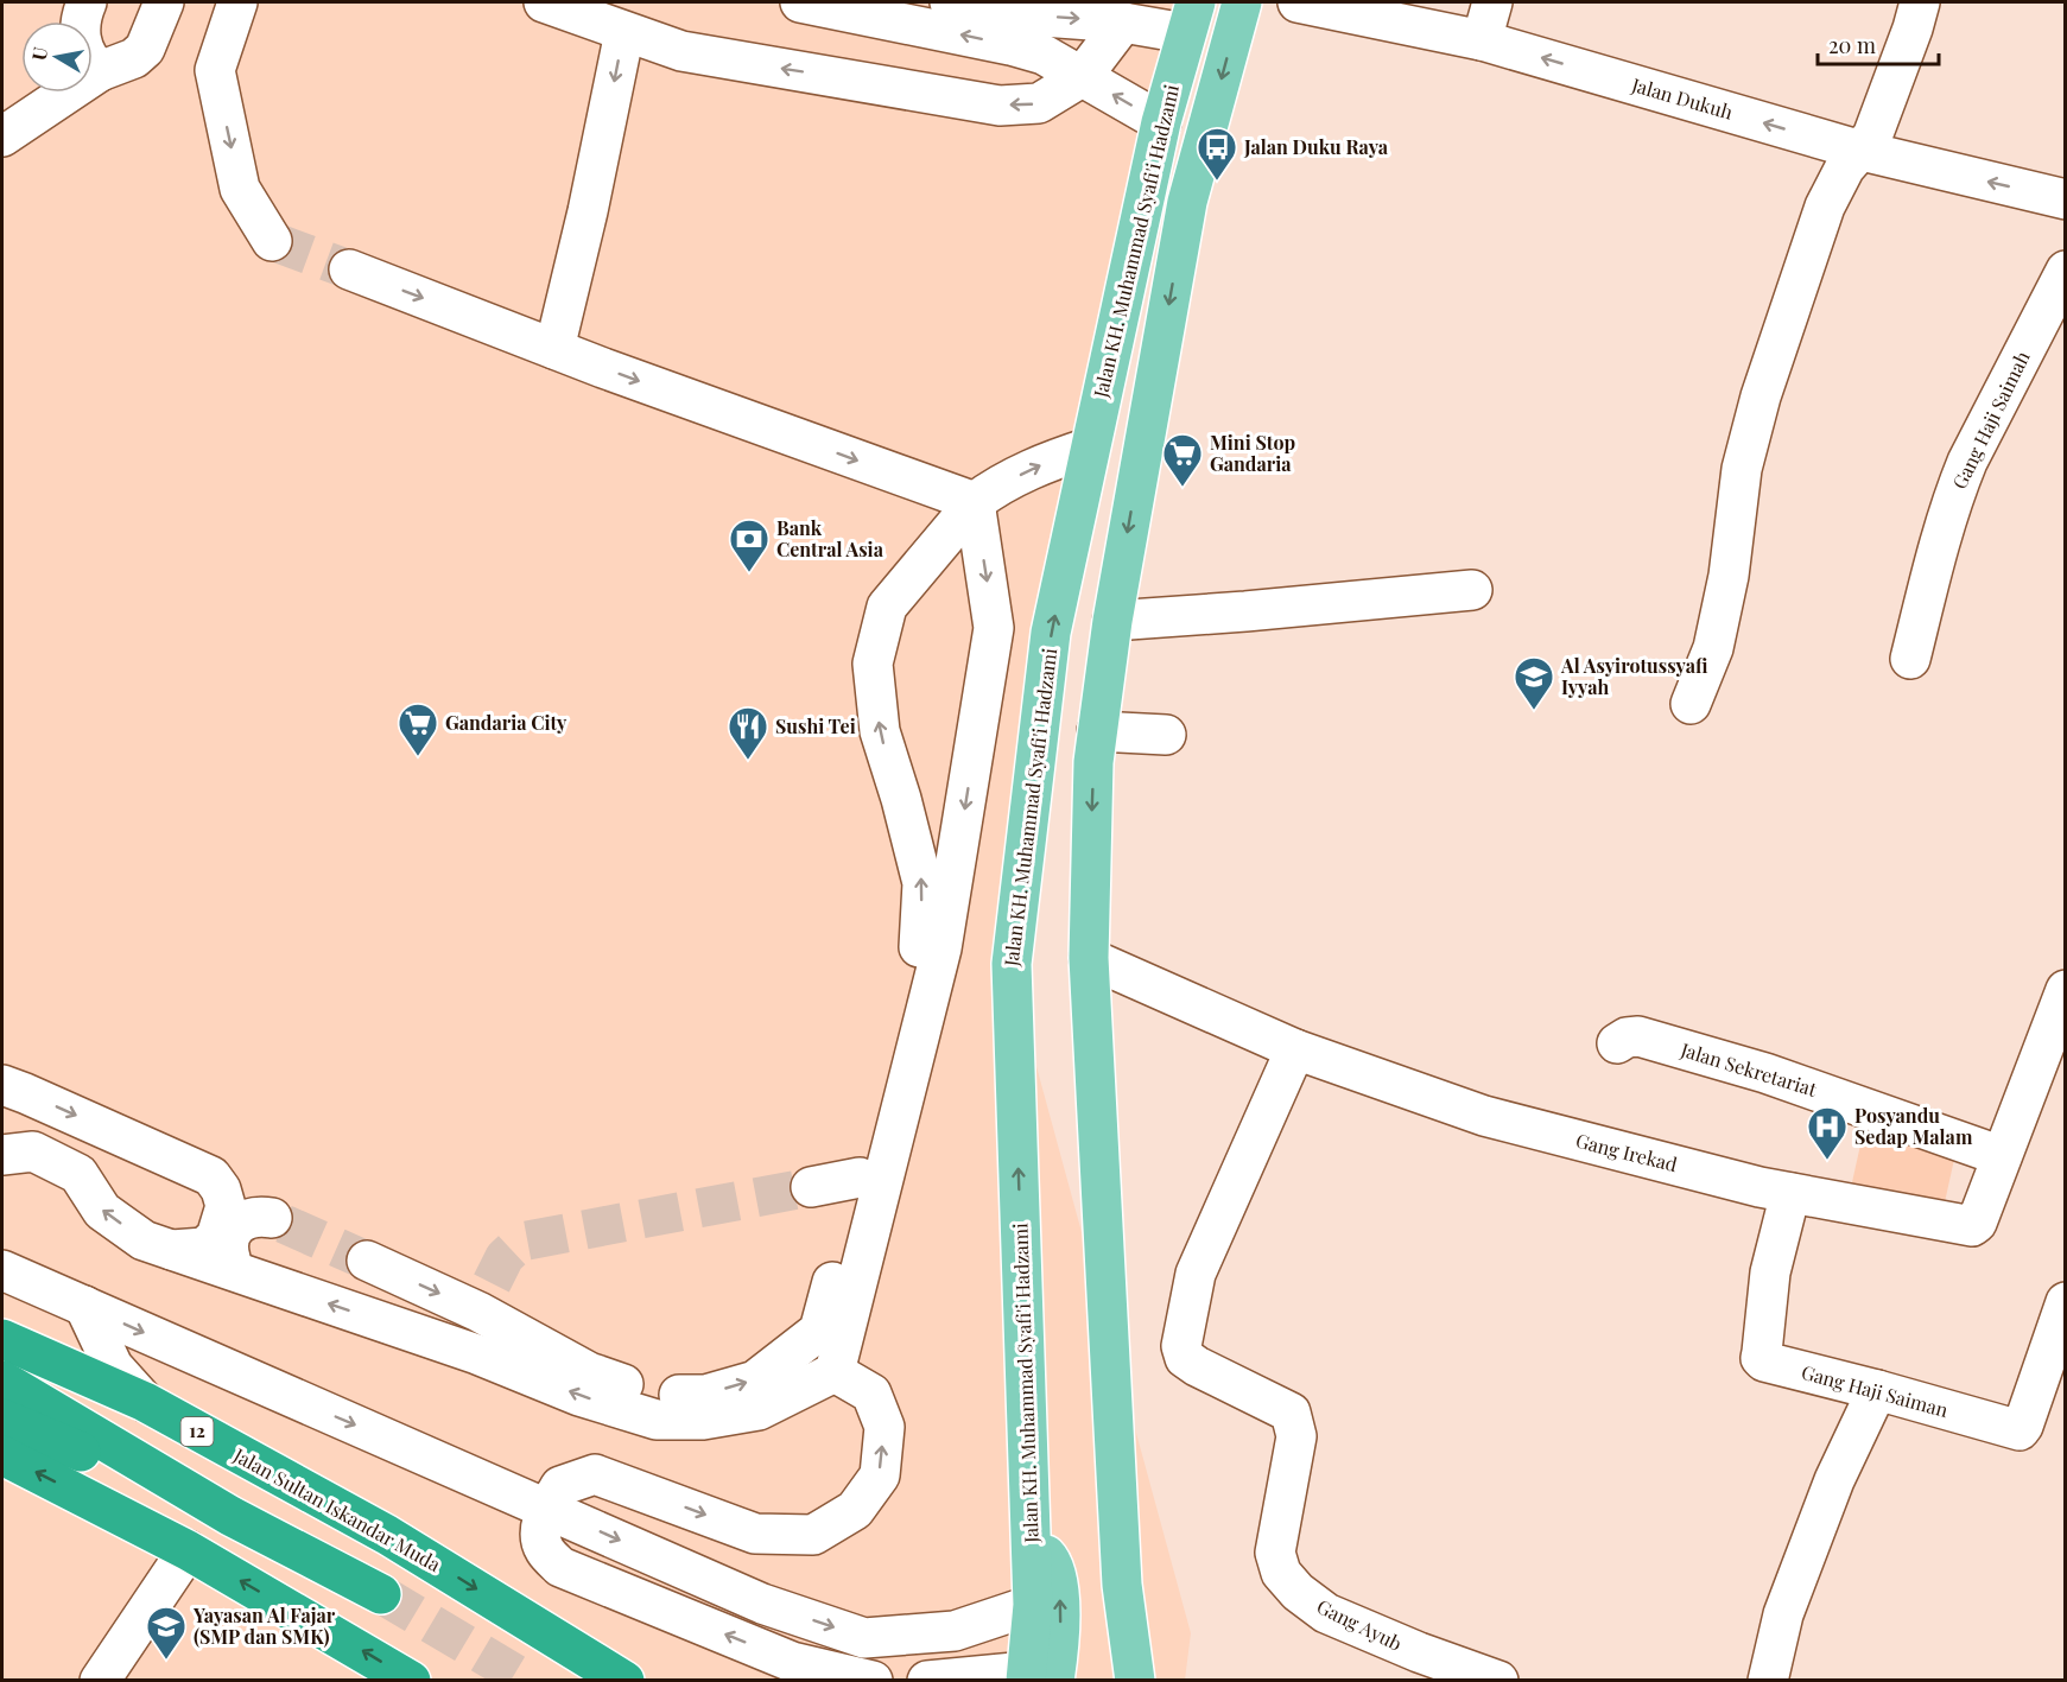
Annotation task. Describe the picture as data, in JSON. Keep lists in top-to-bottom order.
{
  "streets": {
    "highway": ["12", "Jalan Sultan Iskandar Muda"],
    "main road": ["Jalan KH. Muhammad Syafi'i Hadzami"],
    "street": [
      "Jalan Dukuh",
      "Gang Haji Saimah",
      "Jalan Sekretariat",
      "Gang Irekad",
      "Gang Haji Saiman",
      "Gang Ayub"
    ]
  },
  "crossings": [
    ["Jalan Sekretariat", "Gang Irekad"],
    ["Gang Irekad", "Gang Haji Saiman"],
    ["Gang Irekad", "Gang Ayub"]
  ],
  "one_way": ["Jalan Dukuh"],
  "places": {
    "bus stop": ["Jalan Duku Raya"],
    "supermarket": ["Mini Stop Gandaria", "Gandaria City"],
    "bank": ["Bank Central Asia"],
    "school or university": ["Al Asyirotussyafi Iyyah", "Yayasan Al Fajar (SMP dan SMK)"],
    "restaurant": ["Sushi Tei"],
    "hospital": ["Posyandu Sedap Malam"]
  },
  "scale_bar": "20 m",
  "north": "left"
}
